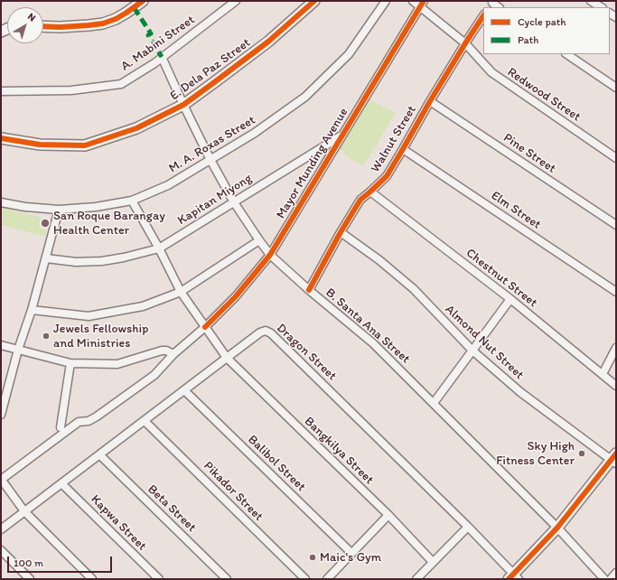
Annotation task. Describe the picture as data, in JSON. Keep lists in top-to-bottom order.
{
  "streets": {
    "street": [
      "A. Mabini Street",
      "E. Dela Paz Street",
      "Redwood Street",
      "Walnut Street",
      "M. A. Roxas Street",
      "Pine Street",
      "Mayor Munding Avenue",
      "Kapitan Miyong",
      "Elm Street",
      "Chestnut Street",
      "B. Santa Ana Street",
      "Almond Nut Street",
      "Dragon Street",
      "Bangkilya Street",
      "Balibol Street",
      "Pikador Street",
      "Beta Street",
      "Kapwa Street"
    ]
  },
  "crossings": [
    ["A. Mabini Street", "B. Santa Ana Street"],
    ["E. Dela Paz Street", "B. Santa Ana Street"],
    ["Redwood Street", "Walnut Street"],
    ["Redwood Street", "Mayor Munding Avenue"],
    ["Walnut Street", "Pine Street"],
    ["Walnut Street", "Elm Street"],
    ["Walnut Street", "Chestnut Street"],
    ["Walnut Street", "B. Santa Ana Street"],
    ["Walnut Street", "Almond Nut Street"],
    ["M. A. Roxas Street", "B. Santa Ana Street"],
    ["M. A. Roxas Street", "Bangkilya Street"],
    ["Mayor Munding Avenue", "Kapitan Miyong"],
    ["Mayor Munding Avenue", "B. Santa Ana Street"],
    ["Mayor Munding Avenue", "Bangkilya Street"],
    ["Kapitan Miyong", "B. Santa Ana Street"],
    ["Kapitan Miyong", "Bangkilya Street"],
    ["Dragon Street", "Bangkilya Street"],
    ["Dragon Street", "Balibol Street"],
    ["Dragon Street", "Pikador Street"],
    ["Dragon Street", "Beta Street"],
    ["Dragon Street", "Kapwa Street"]
  ],
  "places": [
    "San Roque Barangay Health Center",
    "Jewels Fellowship and Ministries",
    "Sky High Fitness Center",
    "Maic's Gym"
  ],
  "legend": ["Cycle path", "Path"],
  "scale_bar": "100 m",
  "north": "top right"
}
